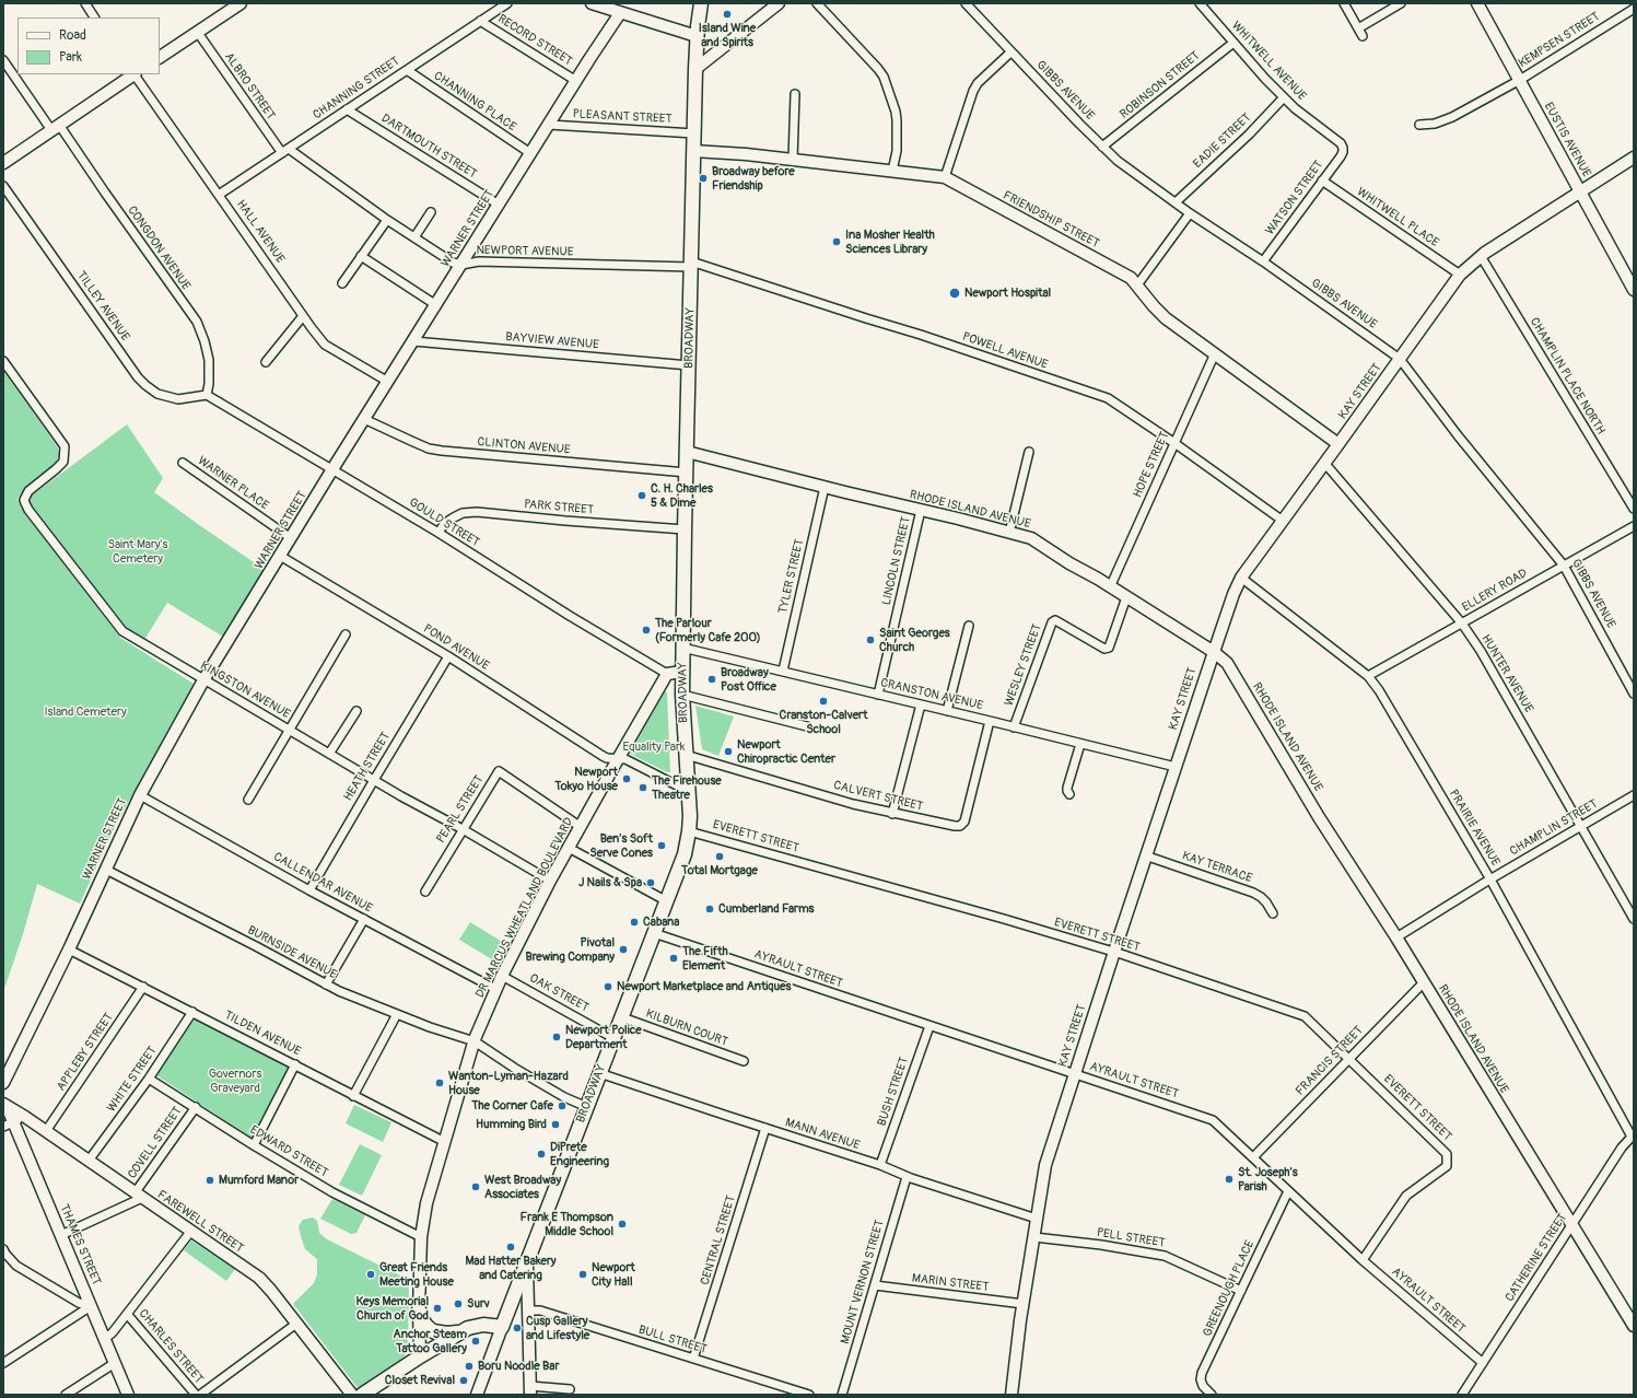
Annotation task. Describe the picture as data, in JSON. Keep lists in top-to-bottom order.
{
  "streets": {
    "main road": ["BROADWAY"],
    "street": [
      "RECORD STREET",
      "KEMPSEN STREET",
      "WHITWELL AVENUE",
      "ROBINSON STREET",
      "ALBRO STREET",
      "CHANNING STREET",
      "GIBBS AVENUE",
      "CHANNING PLACE",
      "PLEASANT STREET",
      "EUSTIS AVENUE",
      "EADIE STREET",
      "DARTMOUTH STREET",
      "WATSON STREET",
      "WHITWELL PLACE",
      "FRIENDSHIP STREET",
      "WARNER STREET",
      "HALL AVENUE",
      "CONGDON AVENUE",
      "NEWPORT AVENUE",
      "TILLEY AVENUE",
      "BAYVIEW AVENUE",
      "POWELL AVENUE",
      "CHAMPLIN PLACE NORTH",
      "KAY STREET",
      "CLINTON AVENUE",
      "HOPE STREET",
      "WARNER PLACE",
      "PARK STREET",
      "RHODE ISLAND AVENUE",
      "GOULD STREET",
      "LINCOLN STREET",
      "TYLER STREET",
      "ELLERY ROAD",
      "POND AVENUE",
      "WESLEY STREET",
      "HUNTER AVENUE",
      "KINGSTON AVENUE",
      "CRANSTON AVENUE",
      "HEATH STREET",
      "CALVERT STREET",
      "PEARL STREET",
      "PRAIRIE AVENUE",
      "CHAMPLIN STREET",
      "EVERETT STREET",
      "KAY TERRACE",
      "CALLENDAR AVENUE",
      "DR MARCUS WHEATLAND BOULEVARD",
      "BURNSIDE AVENUE",
      "AYRAULT STREET",
      "OAK STREET",
      "KILBURN COURT",
      "TILDEN AVENUE",
      "APPLEBY STREET",
      "FRANCIS STREET",
      "WHITE STREET",
      "BUSH STREET",
      "MANN AVENUE",
      "COVELL STREET",
      "EDWARD STREET",
      "FAREWELL STREET",
      "PELL STREET",
      "CENTRAL STREET",
      "THAMES STREET",
      "CATHERINE STREET",
      "MOUNT VERNON STREET",
      "MARIN STREET",
      "GREENOUGH PLACE",
      "BULL STREET",
      "CHARLES STREET"
    ]
  },
  "crossings": [
    ["RECORD STREET", "CHANNING STREET"],
    ["RECORD STREET", "WARNER STREET"],
    ["KEMPSEN STREET", "EUSTIS AVENUE"],
    ["WHITWELL AVENUE", "ROBINSON STREET"],
    ["WHITWELL AVENUE", "EADIE STREET"],
    ["WHITWELL AVENUE", "WATSON STREET"],
    ["ROBINSON STREET", "GIBBS AVENUE"],
    ["ALBRO STREET", "CHANNING STREET"],
    ["ALBRO STREET", "NEWPORT AVENUE"],
    ["CHANNING STREET", "CHANNING PLACE"],
    ["CHANNING STREET", "DARTMOUTH STREET"],
    ["CHANNING STREET", "HALL AVENUE"],
    ["CHANNING STREET", "NEWPORT AVENUE"],
    ["GIBBS AVENUE", "EADIE STREET"],
    ["GIBBS AVENUE", "WATSON STREET"],
    ["GIBBS AVENUE", "KAY STREET"],
    ["GIBBS AVENUE", "ELLERY ROAD"],
    ["CHANNING PLACE", "WARNER STREET"],
    ["PLEASANT STREET", "WARNER STREET"],
    ["PLEASANT STREET", "BROADWAY"],
    ["EUSTIS AVENUE", "KAY STREET"],
    ["DARTMOUTH STREET", "WARNER STREET"],
    ["WATSON STREET", "WHITWELL PLACE"],
    ["WHITWELL PLACE", "KAY STREET"],
    ["FRIENDSHIP STREET", "BROADWAY"],
    ["FRIENDSHIP STREET", "KAY STREET"],
    ["FRIENDSHIP STREET", "HOPE STREET"],
    ["WARNER STREET", "HALL AVENUE"],
    ["WARNER STREET", "NEWPORT AVENUE"],
    ["WARNER STREET", "BAYVIEW AVENUE"],
    ["WARNER STREET", "CLINTON AVENUE"],
    ["WARNER STREET", "WARNER PLACE"],
    ["WARNER STREET", "GOULD STREET"],
    ["WARNER STREET", "POND AVENUE"],
    ["WARNER STREET", "KINGSTON AVENUE"],
    ["WARNER STREET", "CALLENDAR AVENUE"],
    ["WARNER STREET", "BURNSIDE AVENUE"],
    ["WARNER STREET", "TILDEN AVENUE"],
    ["CONGDON AVENUE", "TILLEY AVENUE"],
    ["CONGDON AVENUE", "GOULD STREET"],
    ["NEWPORT AVENUE", "BROADWAY"],
    ["NEWPORT AVENUE", "POWELL AVENUE"],
    ["TILLEY AVENUE", "GOULD STREET"],
    ["BROADWAY", "BAYVIEW AVENUE"],
    ["BROADWAY", "POWELL AVENUE"],
    ["BROADWAY", "CLINTON AVENUE"],
    ["BROADWAY", "PARK STREET"],
    ["BROADWAY", "RHODE ISLAND AVENUE"],
    ["BROADWAY", "POND AVENUE"],
    ["BROADWAY", "CRANSTON AVENUE"],
    ["BROADWAY", "CALVERT STREET"],
    ["BROADWAY", "EVERETT STREET"],
    ["BROADWAY", "BURNSIDE AVENUE"],
    ["BROADWAY", "AYRAULT STREET"],
    ["BROADWAY", "OAK STREET"],
    ["BROADWAY", "KILBURN COURT"],
    ["BROADWAY", "MANN AVENUE"],
    ["POWELL AVENUE", "KAY STREET"],
    ["POWELL AVENUE", "HOPE STREET"],
    ["CHAMPLIN PLACE NORTH", "KAY STREET"],
    ["KAY STREET", "RHODE ISLAND AVENUE"],
    ["KAY STREET", "HUNTER AVENUE"],
    ["KAY STREET", "CRANSTON AVENUE"],
    ["KAY STREET", "PRAIRIE AVENUE"],
    ["KAY STREET", "EVERETT STREET"],
    ["KAY STREET", "KAY TERRACE"],
    ["KAY STREET", "AYRAULT STREET"],
    ["KAY STREET", "MANN AVENUE"],
    ["KAY STREET", "PELL STREET"],
    ["KAY STREET", "MARIN STREET"],
    ["HOPE STREET", "RHODE ISLAND AVENUE"],
    ["PARK STREET", "GOULD STREET"],
    ["RHODE ISLAND AVENUE", "LINCOLN STREET"],
    ["RHODE ISLAND AVENUE", "TYLER STREET"],
    ["RHODE ISLAND AVENUE", "WESLEY STREET"],
    ["RHODE ISLAND AVENUE", "CHAMPLIN STREET"],
    ["RHODE ISLAND AVENUE", "FRANCIS STREET"],
    ["RHODE ISLAND AVENUE", "CATHERINE STREET"],
    ["GOULD STREET", "DR MARCUS WHEATLAND BOULEVARD"],
    ["LINCOLN STREET", "CRANSTON AVENUE"],
    ["TYLER STREET", "CRANSTON AVENUE"],
    ["ELLERY ROAD", "HUNTER AVENUE"],
    ["ELLERY ROAD", "PRAIRIE AVENUE"],
    ["POND AVENUE", "HEATH STREET"],
    ["POND AVENUE", "DR MARCUS WHEATLAND BOULEVARD"],
    ["WESLEY STREET", "CRANSTON AVENUE"],
    ["HUNTER AVENUE", "CHAMPLIN STREET"],
    ["KINGSTON AVENUE", "HEATH STREET"],
    ["KINGSTON AVENUE", "PEARL STREET"],
    ["KINGSTON AVENUE", "DR MARCUS WHEATLAND BOULEVARD"],
    ["CRANSTON AVENUE", "CALVERT STREET"],
    ["HEATH STREET", "CALLENDAR AVENUE"],
    ["PEARL STREET", "DR MARCUS WHEATLAND BOULEVARD"],
    ["PRAIRIE AVENUE", "CHAMPLIN STREET"],
    ["PRAIRIE AVENUE", "CATHERINE STREET"],
    ["EVERETT STREET", "AYRAULT STREET"],
    ["EVERETT STREET", "FRANCIS STREET"],
    ["CALLENDAR AVENUE", "DR MARCUS WHEATLAND BOULEVARD"],
    ["DR MARCUS WHEATLAND BOULEVARD", "BURNSIDE AVENUE"],
    ["DR MARCUS WHEATLAND BOULEVARD", "OAK STREET"],
    ["DR MARCUS WHEATLAND BOULEVARD", "TILDEN AVENUE"],
    ["DR MARCUS WHEATLAND BOULEVARD", "EDWARD STREET"],
    ["AYRAULT STREET", "FRANCIS STREET"],
    ["AYRAULT STREET", "BUSH STREET"],
    ["AYRAULT STREET", "CATHERINE STREET"],
    ["AYRAULT STREET", "GREENOUGH PLACE"],
    ["TILDEN AVENUE", "APPLEBY STREET"],
    ["TILDEN AVENUE", "WHITE STREET"],
    ["APPLEBY STREET", "FAREWELL STREET"],
    ["WHITE STREET", "EDWARD STREET"],
    ["WHITE STREET", "FAREWELL STREET"],
    ["BUSH STREET", "MANN AVENUE"],
    ["MANN AVENUE", "CENTRAL STREET"],
    ["MANN AVENUE", "MOUNT VERNON STREET"],
    ["COVELL STREET", "EDWARD STREET"],
    ["COVELL STREET", "FAREWELL STREET"],
    ["FAREWELL STREET", "THAMES STREET"],
    ["PELL STREET", "GREENOUGH PLACE"],
    ["CENTRAL STREET", "BULL STREET"],
    ["MOUNT VERNON STREET", "MARIN STREET"]
  ],
  "parks": [
    "Saint Mary's Cemetery",
    "Island Cemetery",
    "Equality Park",
    "Governors Graveyard"
  ],
  "places": [
    "Island Wine and Spirits",
    "Broadway before Friendship",
    "Ina Mosher Health Sciences Library",
    "Newport Hospital",
    "C. H. Charles 5 & Dime",
    "The Parlour (Formerly Cafe 200)",
    "Saint Georges Church",
    "Broadway Post Office",
    "Cranston-Calvert School",
    "Newport Chiropractic Center",
    "Newport Tokyo House",
    "The Firehouse Theatre",
    "Ben's Soft Serve Cones",
    "Total Mortgage",
    "J Nails & Spa",
    "Cumberland Farms",
    "Cabana",
    "Pivotal Brewing Company",
    "The Fifth Element",
    "Newport Marketplace and Antiques",
    "Newport Police Department",
    "Wanton-Lyman-Hazard House",
    "The Corner Cafe",
    "Humming Bird",
    "DiPrete Engineering",
    "St. Joseph's Parish",
    "Mumford Manor",
    "West Broadway Associates",
    "Frank E Thompson Middle School",
    "Mad Hatter Bakery and Catering",
    "Great Friends Meeting House",
    "Newport City Hall",
    "Surv",
    "Keys Memorial Church of God",
    "Cusp Gallery and Lifestyle",
    "Anchor Steam Tattoo Gallery",
    "Boru Noodle Bar",
    "Closet Revival"
  ],
  "legend": ["Road", "Park"]
}
